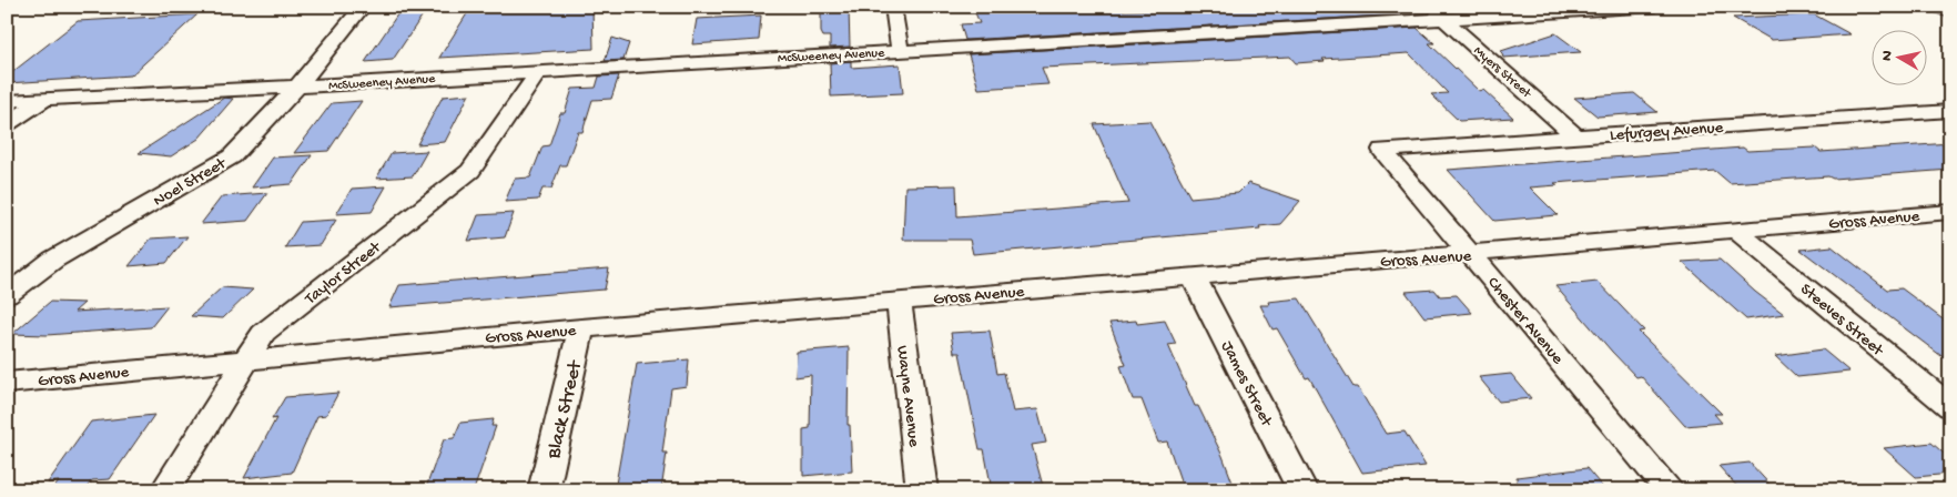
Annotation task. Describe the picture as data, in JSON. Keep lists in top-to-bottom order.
{
  "streets": {
    "street": [
      "McSweeney Avenue",
      "Myers Street",
      "Lefurgey Avenue",
      "Noel Street",
      "Gross Avenue",
      "Taylor Street",
      "Steeves Street",
      "Chester Avenue",
      "James Street",
      "Wayne Avenue",
      "Black Street"
    ]
  },
  "crossings": [
    ["McSweeney Avenue", "Myers Street"],
    ["McSweeney Avenue", "Noel Street"],
    ["McSweeney Avenue", "Taylor Street"],
    ["Myers Street", "Lefurgey Avenue"],
    ["Lefurgey Avenue", "Chester Avenue"],
    ["Gross Avenue", "Taylor Street"],
    ["Gross Avenue", "Steeves Street"],
    ["Gross Avenue", "Chester Avenue"],
    ["Gross Avenue", "James Street"],
    ["Gross Avenue", "Wayne Avenue"],
    ["Gross Avenue", "Black Street"]
  ],
  "north": "left"
}
